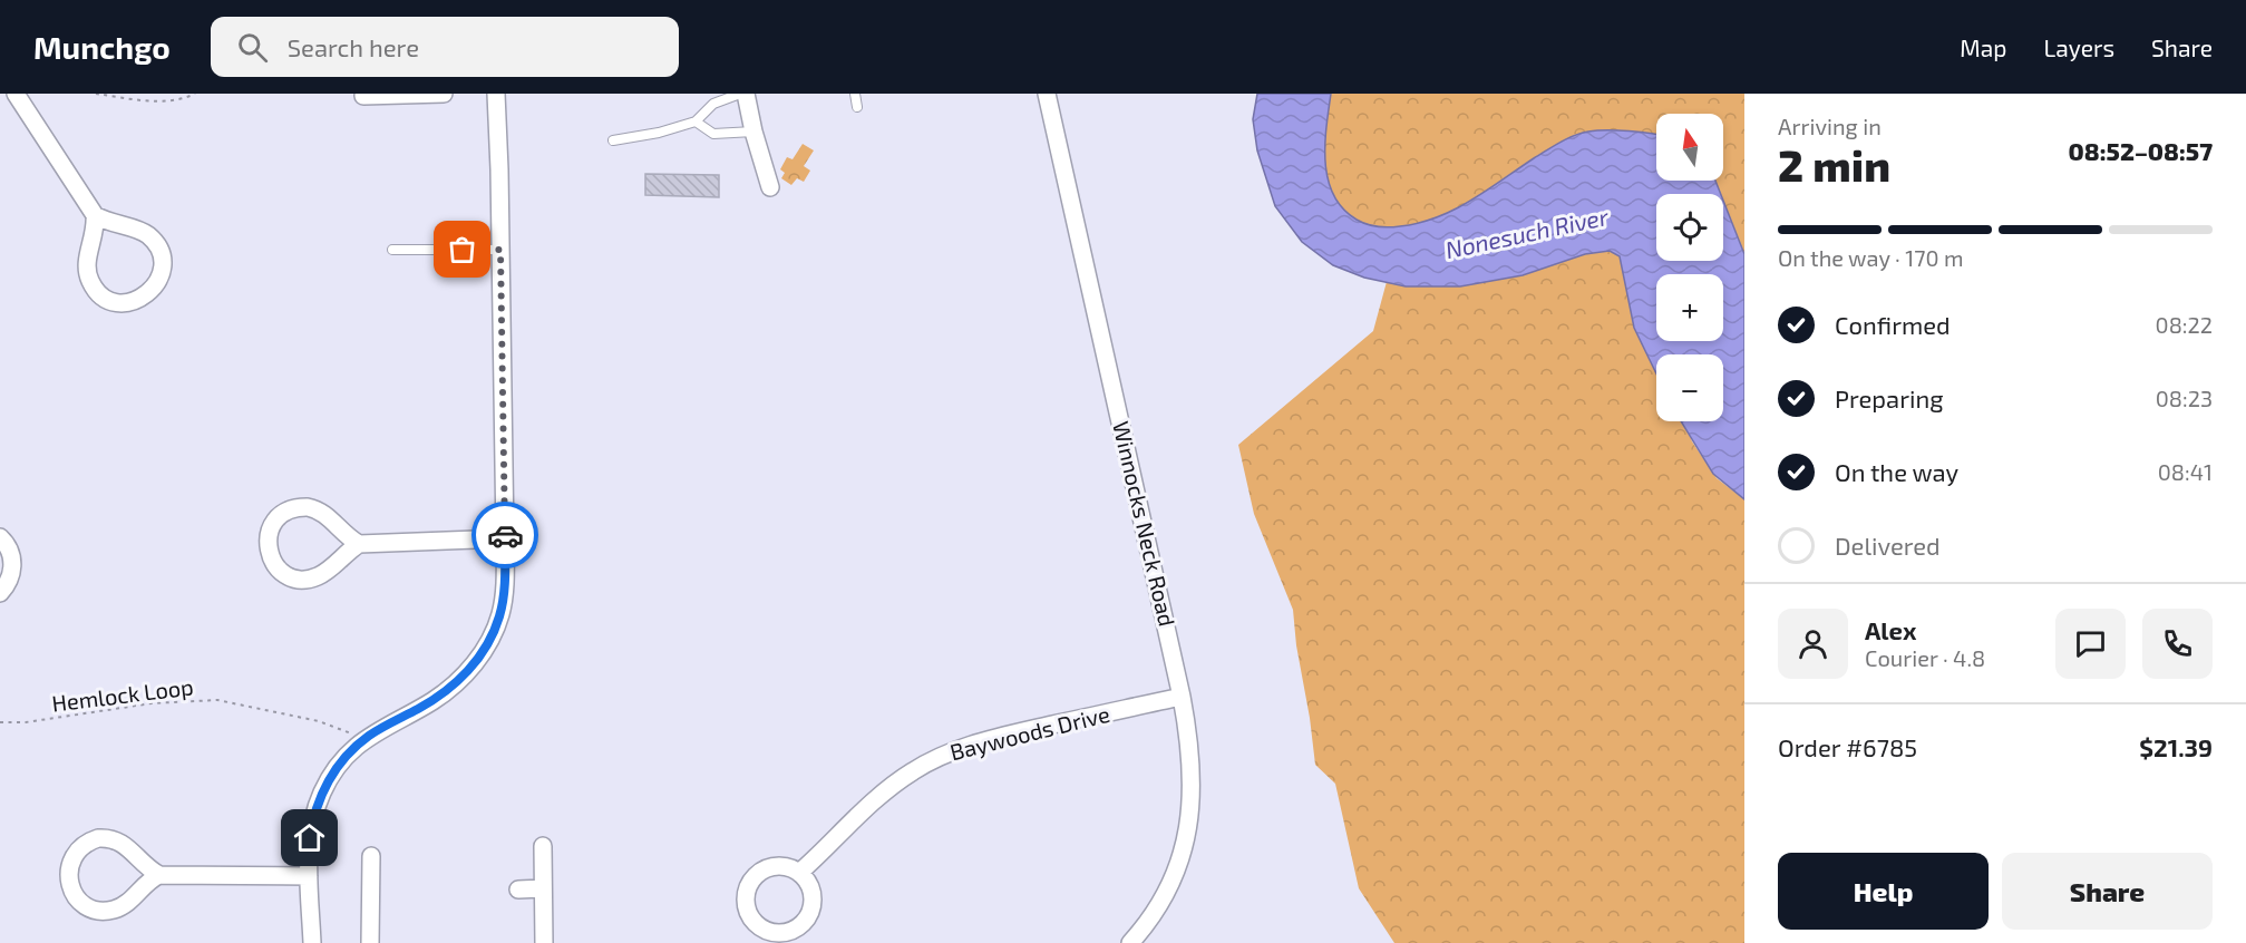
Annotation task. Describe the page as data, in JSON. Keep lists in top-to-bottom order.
{
  "streets": {
    "street": ["Winnocks Neck Road", "Baywoods Drive"],
    "path": ["Hemlock Loop"]
  },
  "crossings": [
    ["Winnocks Neck Road", "Baywoods Drive"]
  ],
  "water": ["Nonesuch River"],
  "north": "top",
  "page": {
    "header": "Munchgo",
    "search": "Search here",
    "nav": ["Map", "Layers", "Share"],
    "heading": ["2 min", "Arriving in", "08:52–08:57"],
    "panel": [
      "Alex",
      "Courier · 4.8",
      "Order #6785",
      "$21.39"
    ],
    "map_buttons": ["+", "−"],
    "bar": "On the way · 170 m",
    "list": [
      ["Confirmed", "08:22"],
      ["Preparing", "08:23"],
      ["On the way", "08:41"],
      "Delivered"
    ],
    "buttons": ["Help", "Share"]
  }
}
